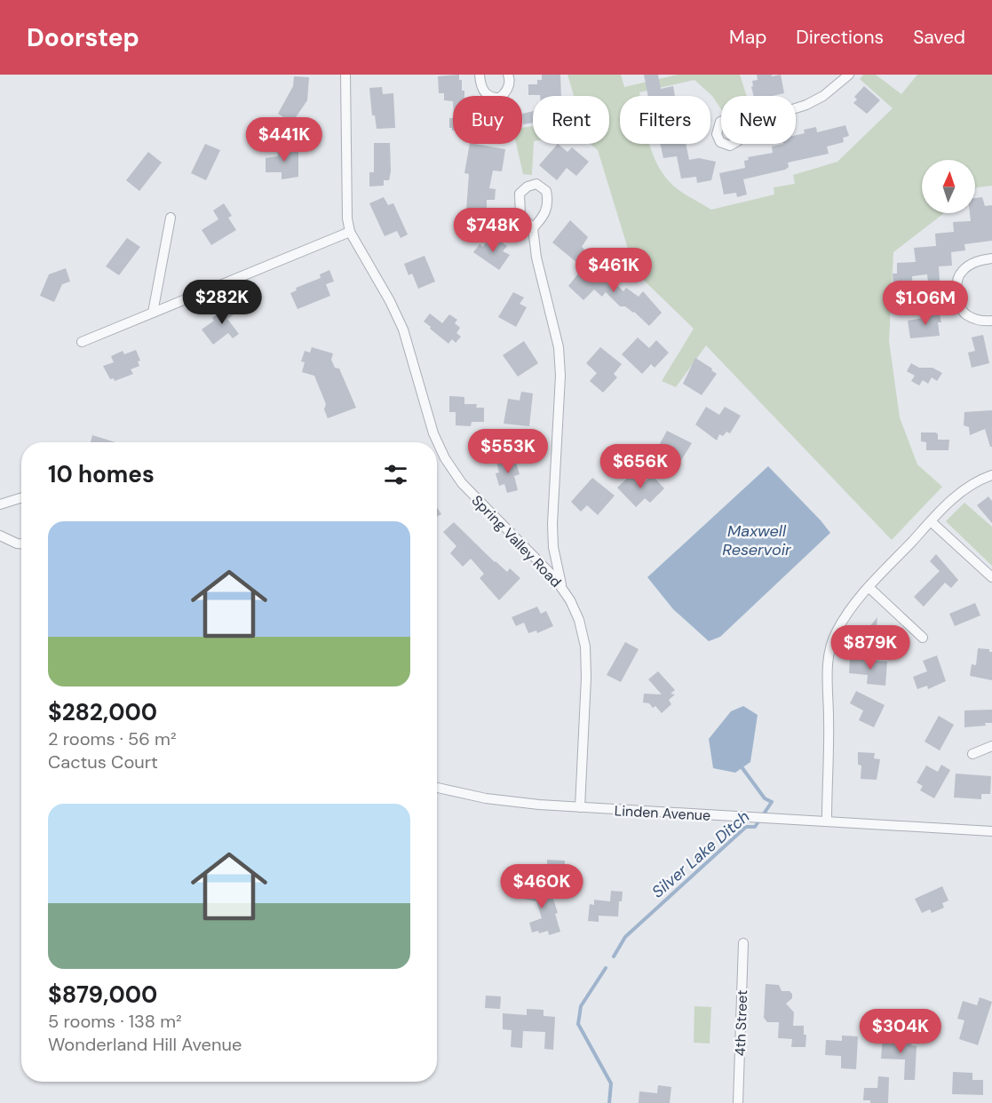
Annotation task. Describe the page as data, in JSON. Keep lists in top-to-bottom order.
{
  "streets": {
    "street": ["Spring Valley Road", "Linden Avenue", "4th Street"]
  },
  "crossings": [
    ["Spring Valley Road", "Linden Avenue"]
  ],
  "water": ["Maxwell Reservoir", "Silver Lake Ditch"],
  "north": "top",
  "page": {
    "header": "Doorstep",
    "nav": ["Map", "Directions", "Saved"],
    "chip": [
      "Buy",
      "Rent",
      "Filters",
      "New"
    ],
    "price": [
      "$441K",
      "$748K",
      "$461K",
      "$282K",
      "$1.06M",
      "$553K",
      "$656K",
      "$879K",
      "$460K",
      "$304K"
    ],
    "heading": "10 homes",
    "list": [
      {
        "name": "$282,000",
        "note": "2 rooms · 56 m² · Cactus Court"
      },
      {
        "name": "$879,000",
        "note": "5 rooms · 138 m² · Wonderland Hill Avenue"
      }
    ]
  }
}
